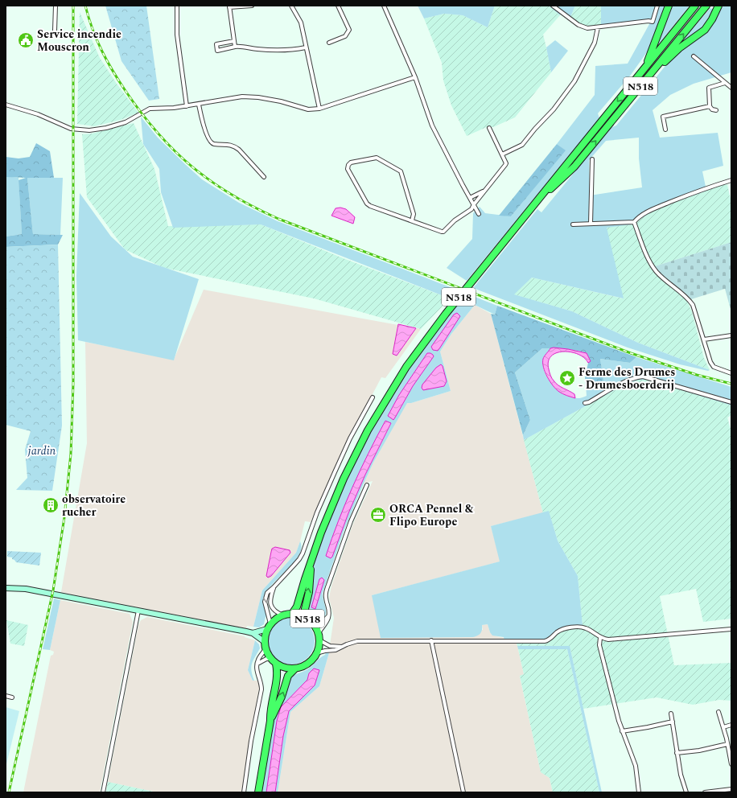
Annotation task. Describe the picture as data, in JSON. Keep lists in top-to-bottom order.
{
  "streets": {
    "highway": ["N518"]
  },
  "parks": ["jardin"],
  "places": {
    "public building": ["Service incendie Mouscron"],
    "place": ["Ferme des Drumes - Drumesboerderij"],
    "building": ["observatoire rucher"],
    "office": ["ORCA Pennel & Flipo Europe"]
  }
}
